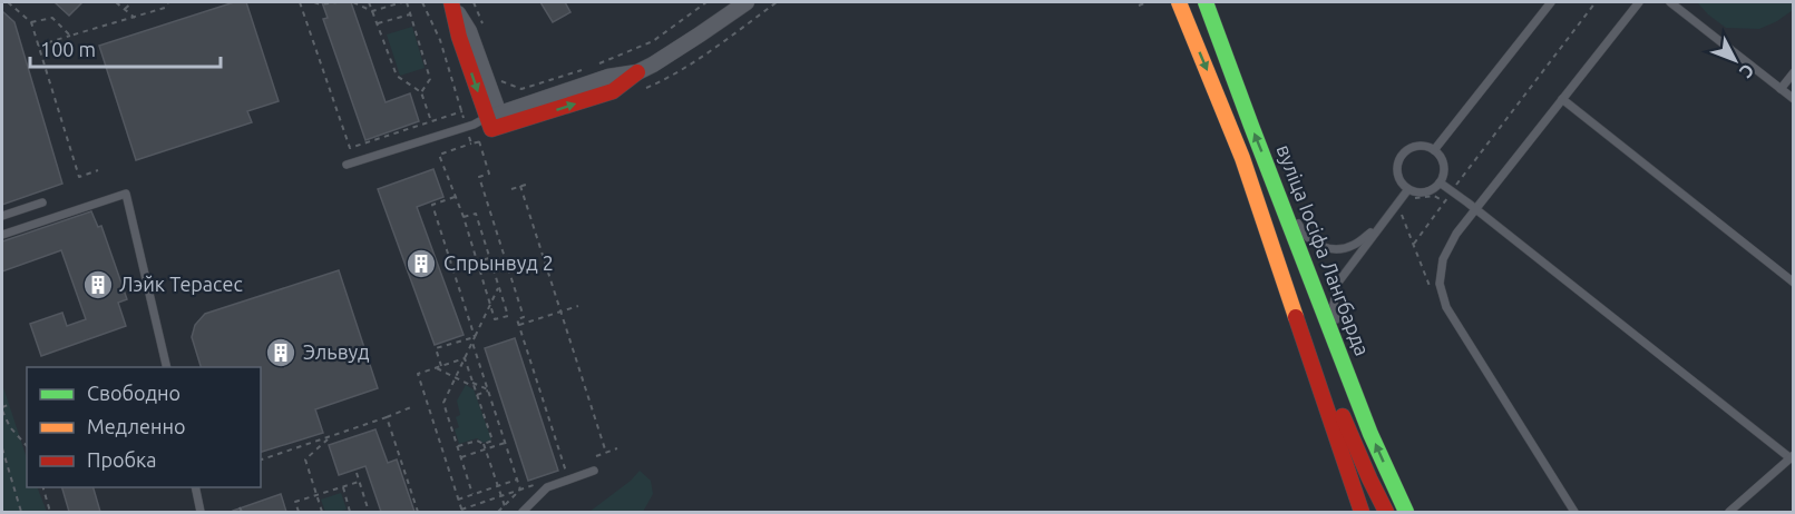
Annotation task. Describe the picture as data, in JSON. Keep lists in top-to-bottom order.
{
  "streets": {
    "main road": ["вуліца Іосіфа Лангбарда"]
  },
  "places": {
    "building": ["Спрынвуд 2", "Лэйк Терасес", "Эльвуд"]
  },
  "legend": ["Свободно", "Медленно", "Пробка"],
  "scale_bar": "100 m",
  "north": "bottom right"
}
